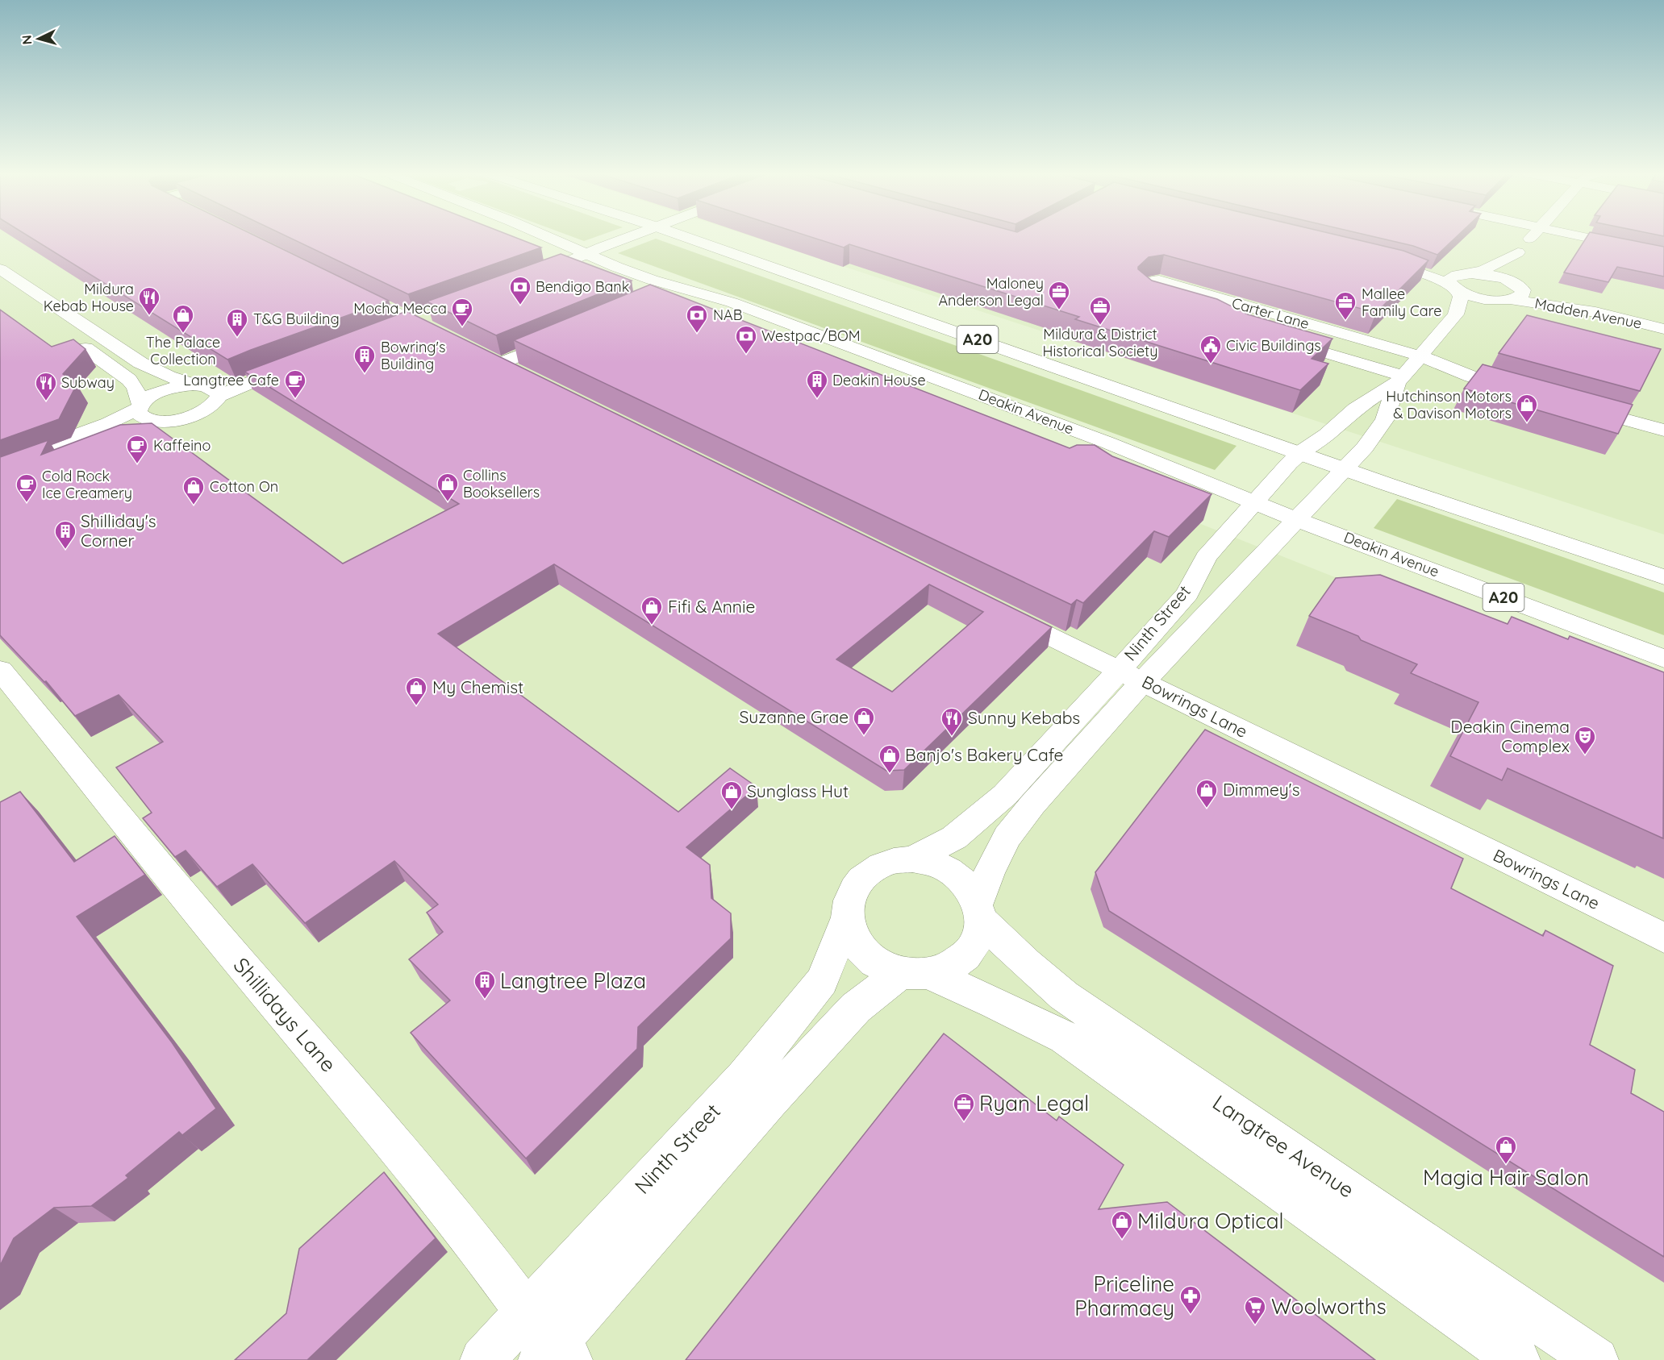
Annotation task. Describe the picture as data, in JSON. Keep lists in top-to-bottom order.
{
  "streets": {
    "main road": [
      "Carter Lane",
      "Madden Avenue",
      "A20",
      "Deakin Avenue",
      "Ninth Street",
      "Bowrings Lane",
      "Shillidays Lane",
      "Langtree Avenue"
    ]
  },
  "crossings": [
    ["Carter Lane", "Ninth Street"],
    ["A20", "Ninth Street"],
    ["Deakin Avenue", "Ninth Street"],
    ["Ninth Street", "Bowrings Lane"],
    ["Ninth Street", "Shillidays Lane"],
    ["Ninth Street", "Langtree Avenue"]
  ],
  "places": {
    "bank": ["Bendigo Bank", "NAB", "Westpac/BOM"],
    "office": [
      "Maloney Anderson Legal",
      "Mallee Family Care",
      "Mildura & District Historical Society",
      "Ryan Legal"
    ],
    "restaurant": ["Mildura Kebab House", "Subway", "Sunny Kebabs"],
    "cafe": [
      "Mocha Mecca",
      "Langtree Cafe",
      "Kaffeino",
      "Cold Rock Ice Creamery"
    ],
    "shop": [
      "The Palace Collection",
      "Hutchinson Motors & Davison Motors",
      "Collins Booksellers",
      "Cotton On",
      "Fifi & Annie",
      "My Chemist",
      "Suzanne Grae",
      "Banjo's Bakery Cafe",
      "Dimmey's",
      "Sunglass Hut",
      "Magia Hair Salon",
      "Mildura Optical"
    ],
    "building": [
      "T&G Building",
      "Bowring's Building",
      "Deakin House",
      "Shilliday's Corner",
      "Langtree Plaza"
    ],
    "public building": ["Civic Buildings"],
    "theatre": ["Deakin Cinema Complex"],
    "pharmacy": ["Priceline Pharmacy"],
    "supermarket": ["Woolworths"]
  },
  "north": "left"
}
